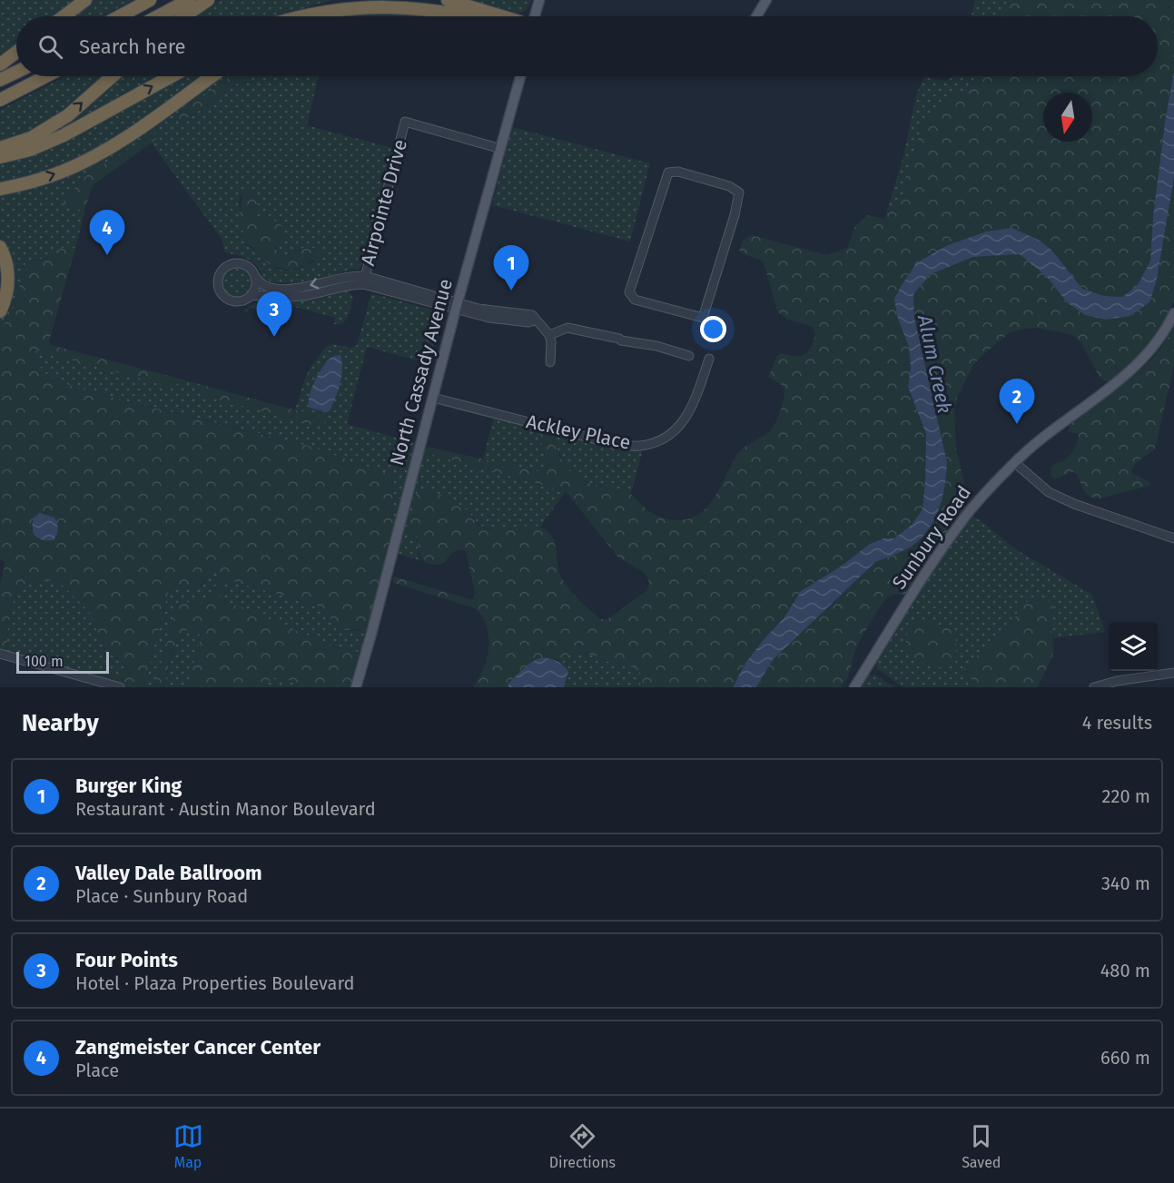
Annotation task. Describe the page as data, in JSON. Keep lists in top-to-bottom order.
{
  "streets": {
    "main road": ["North Cassady Avenue", "Sunbury Road"],
    "street": ["Airpointe Drive", "Ackley Place"]
  },
  "crossings": [
    ["Airpointe Drive", "North Cassady Avenue"],
    ["North Cassady Avenue", "Ackley Place"]
  ],
  "water": ["Alum Creek"],
  "scale_bar": "100 m",
  "north": "bottom",
  "page": {
    "search": "Search here",
    "pins": [
      "4",
      "1",
      "3",
      "2"
    ],
    "scale": "100 m",
    "heading": ["Nearby", "4 results"],
    "list": [
      {
        "mark": "1",
        "name": "Burger King",
        "note": "Restaurant · Austin Manor Boulevard",
        "value": "220 m"
      },
      {
        "mark": "2",
        "name": "Valley Dale Ballroom",
        "note": "Place · Sunbury Road",
        "value": "340 m"
      },
      {
        "mark": "3",
        "name": "Four Points",
        "note": "Hotel · Plaza Properties Boulevard",
        "value": "480 m"
      },
      {
        "mark": "4",
        "name": "Zangmeister Cancer Center",
        "note": "Place",
        "value": "660 m"
      }
    ],
    "nav": ["Map", "Directions", "Saved"]
  }
}
